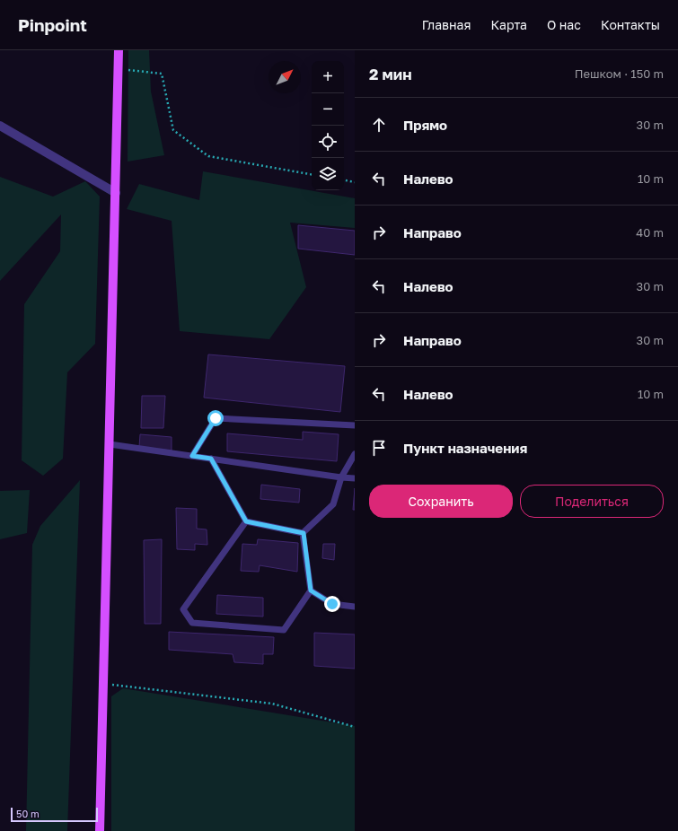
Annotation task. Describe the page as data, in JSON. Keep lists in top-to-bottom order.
{
  "scale_bar": "50 m",
  "north": "top right",
  "page": {
    "header": "Pinpoint",
    "nav": [
      "Главная",
      "Карта",
      "О нас",
      "Контакты"
    ],
    "heading": ["2 мин", "Пешком · 150 m"],
    "map_buttons": ["+", "−"],
    "list": [
      ["Прямо", "30 m"],
      ["Налево", "10 m"],
      ["Направо", "40 m"],
      ["Налево", "30 m"],
      ["Направо", "30 m"],
      ["Налево", "10 m"],
      "Пункт назначения"
    ],
    "buttons": ["Сохранить", "Поделиться"],
    "scale": "50 m"
  }
}
